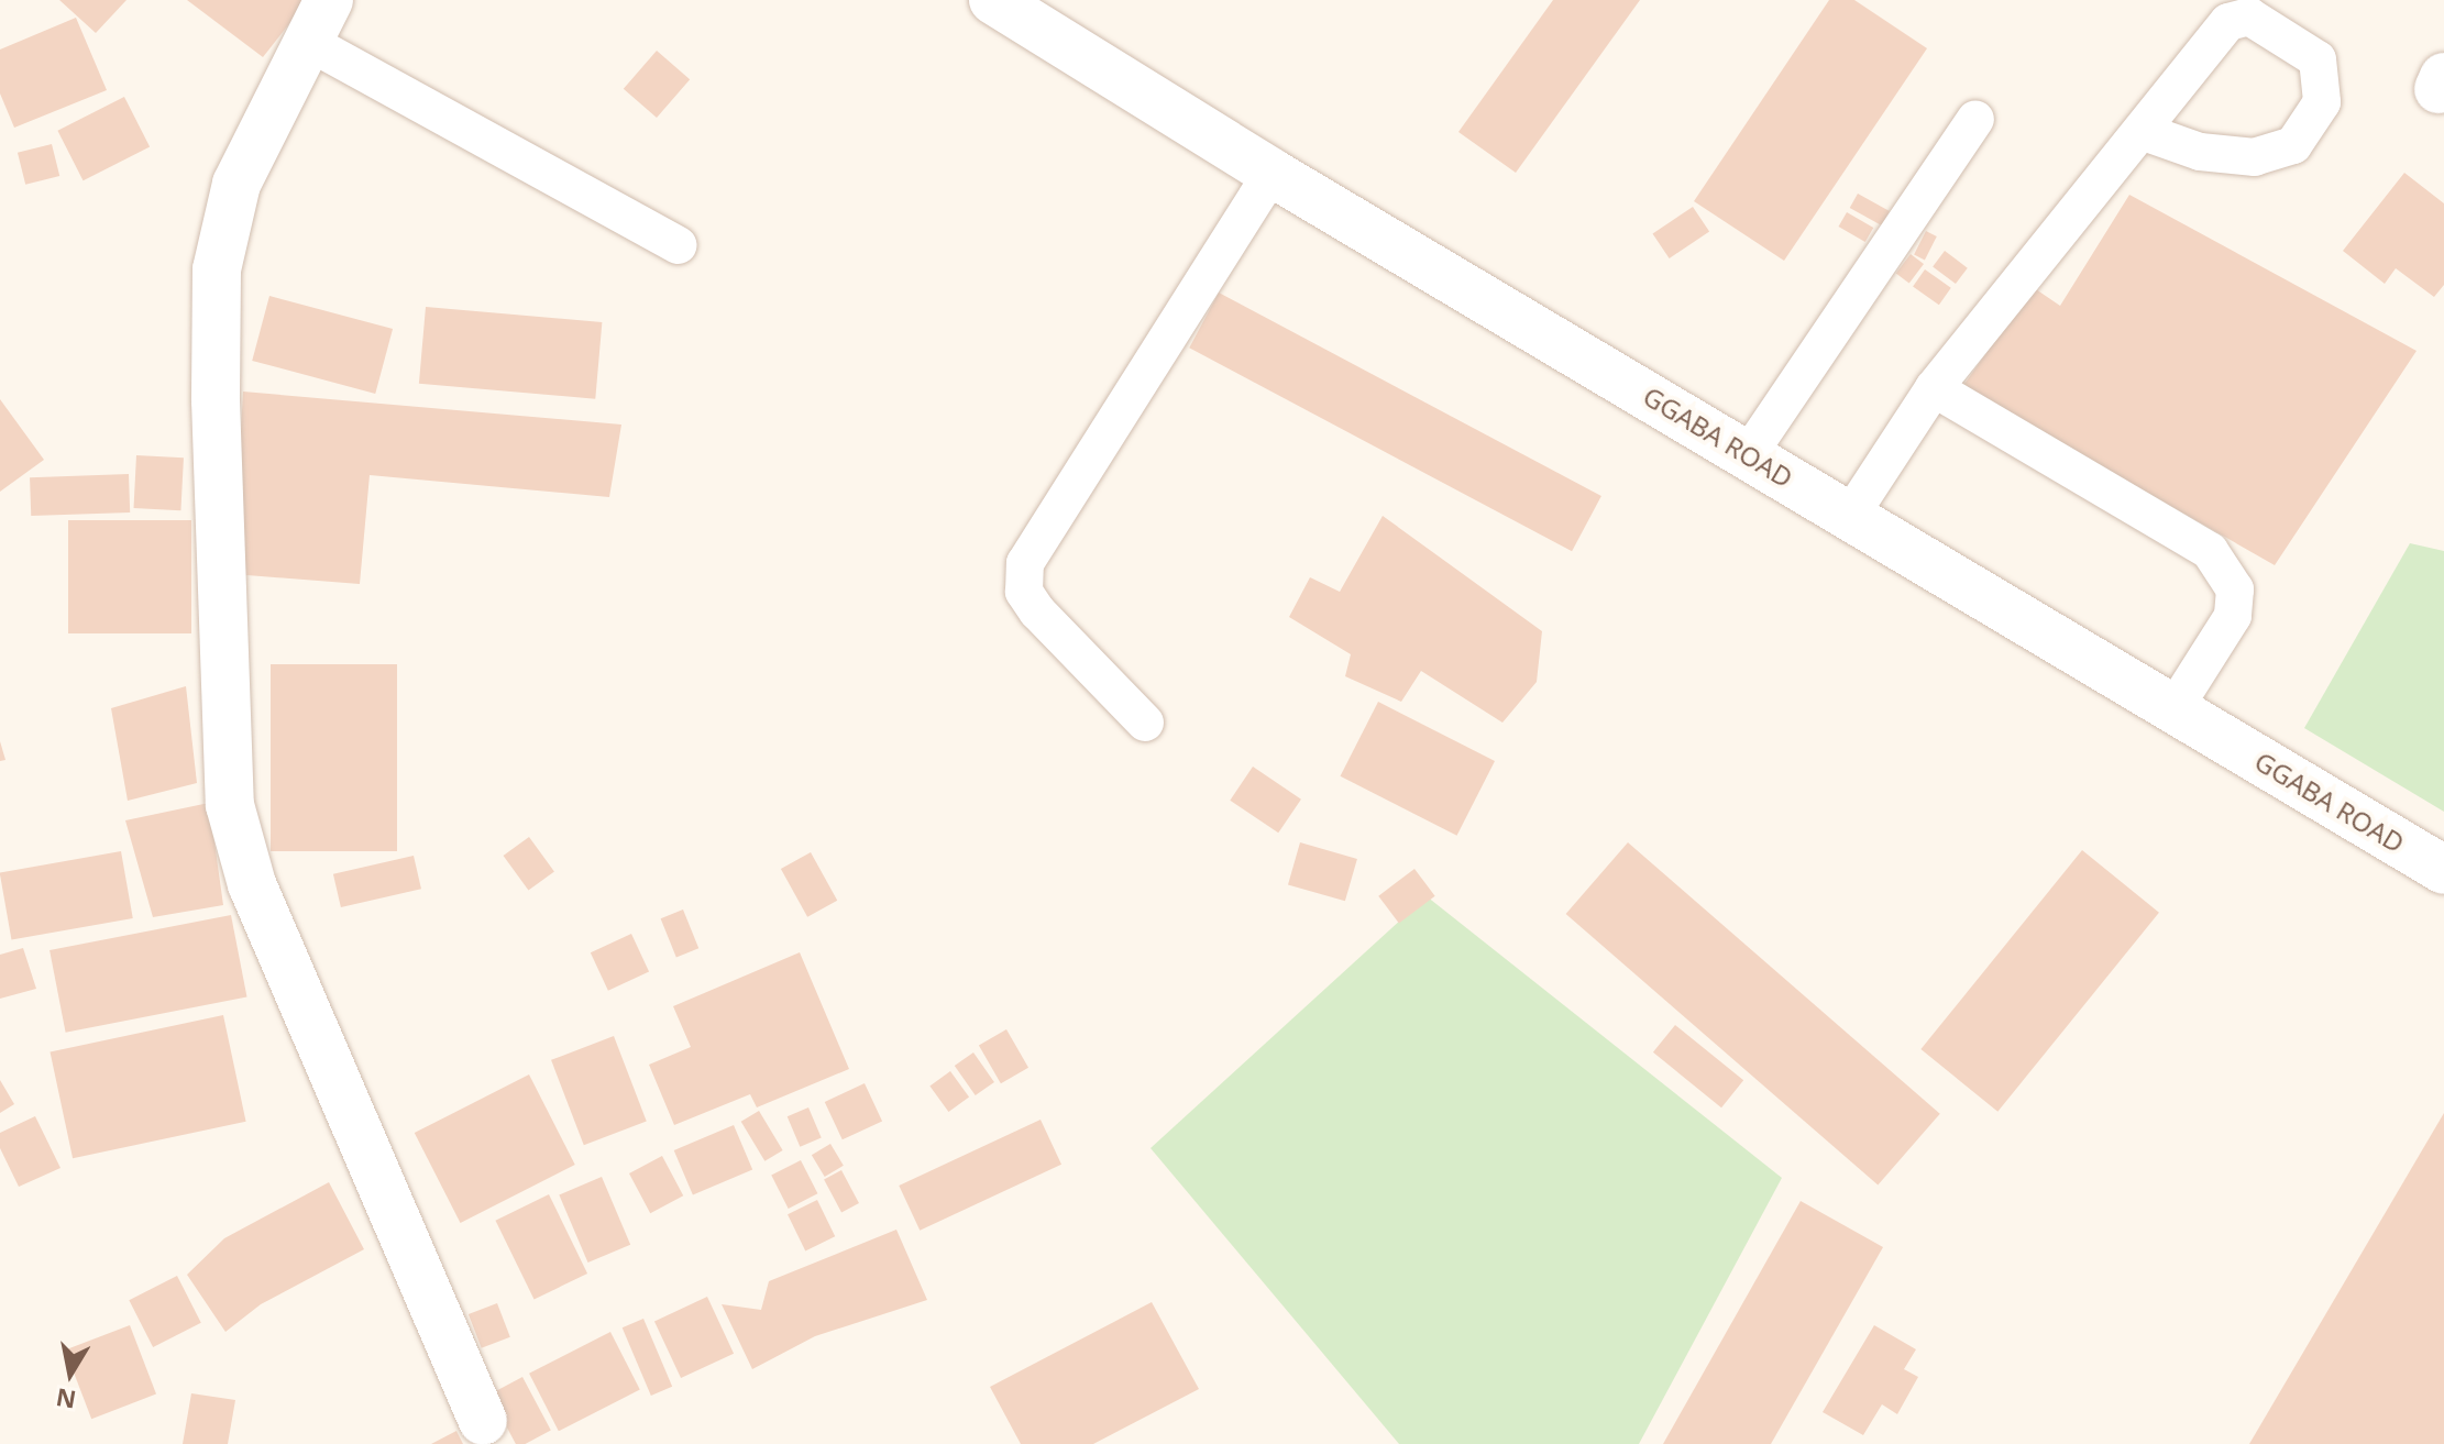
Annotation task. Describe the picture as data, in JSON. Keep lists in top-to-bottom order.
{
  "streets": {
    "main road": ["GGABA ROAD"]
  },
  "north": "bottom"
}
